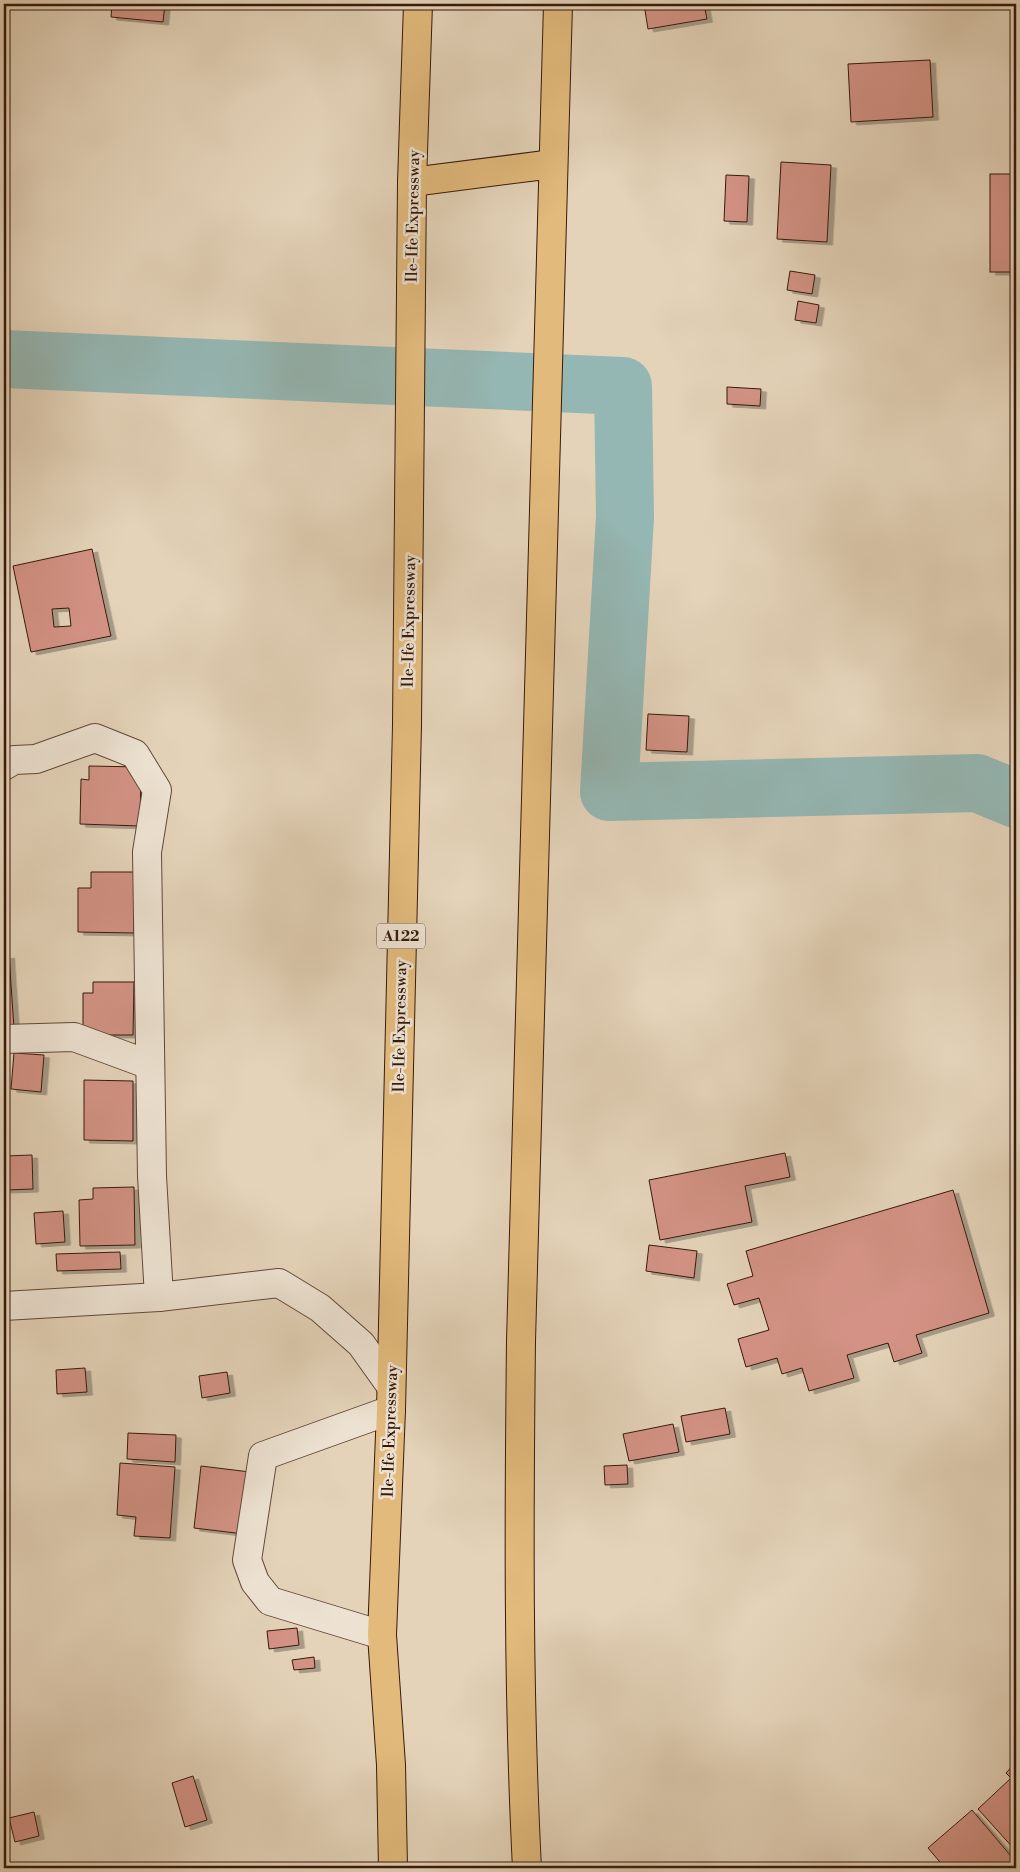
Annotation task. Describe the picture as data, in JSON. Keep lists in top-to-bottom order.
{
  "streets": {
    "highway": ["Ile-Ife Expressway", "A122"]
  }
}
